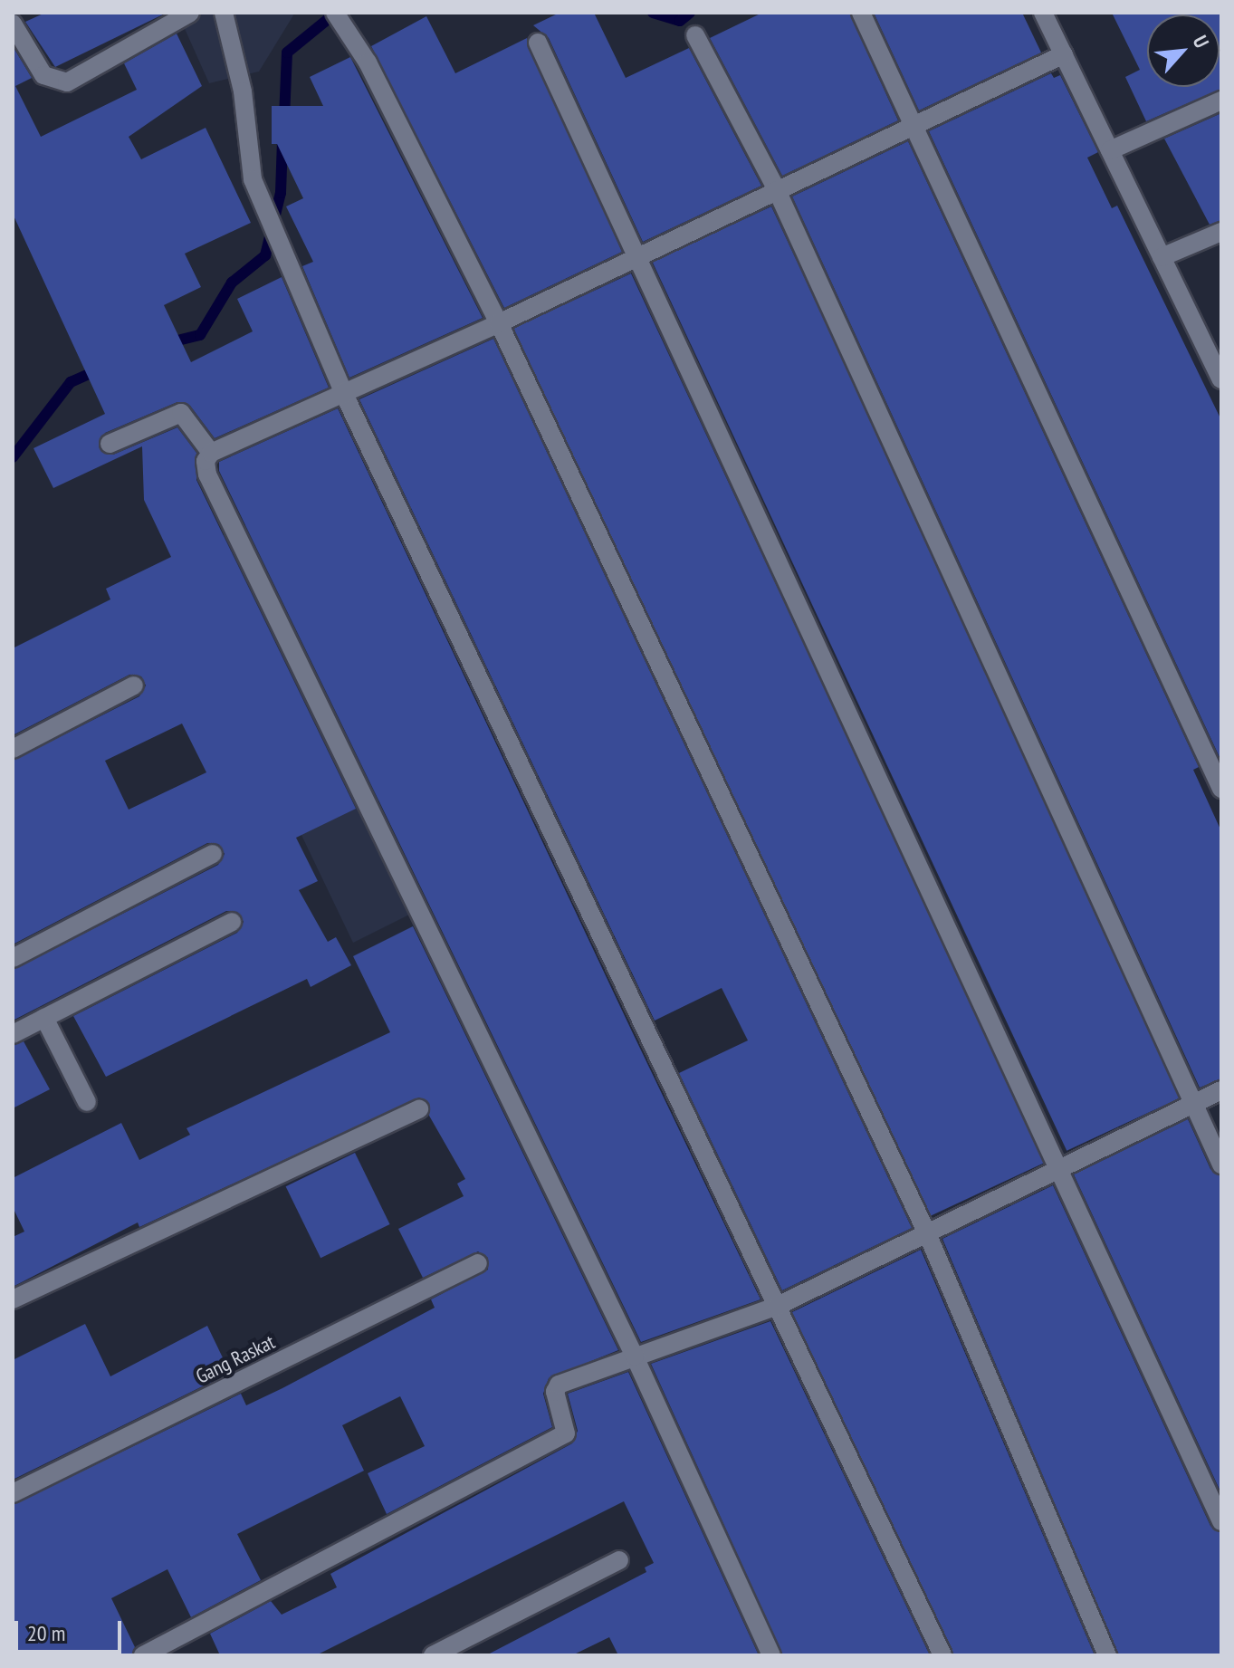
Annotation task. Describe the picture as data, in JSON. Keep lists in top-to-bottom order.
{
  "streets": {
    "street": ["Gang Raskat"]
  },
  "scale_bar": "20 m",
  "north": "top right"
}
